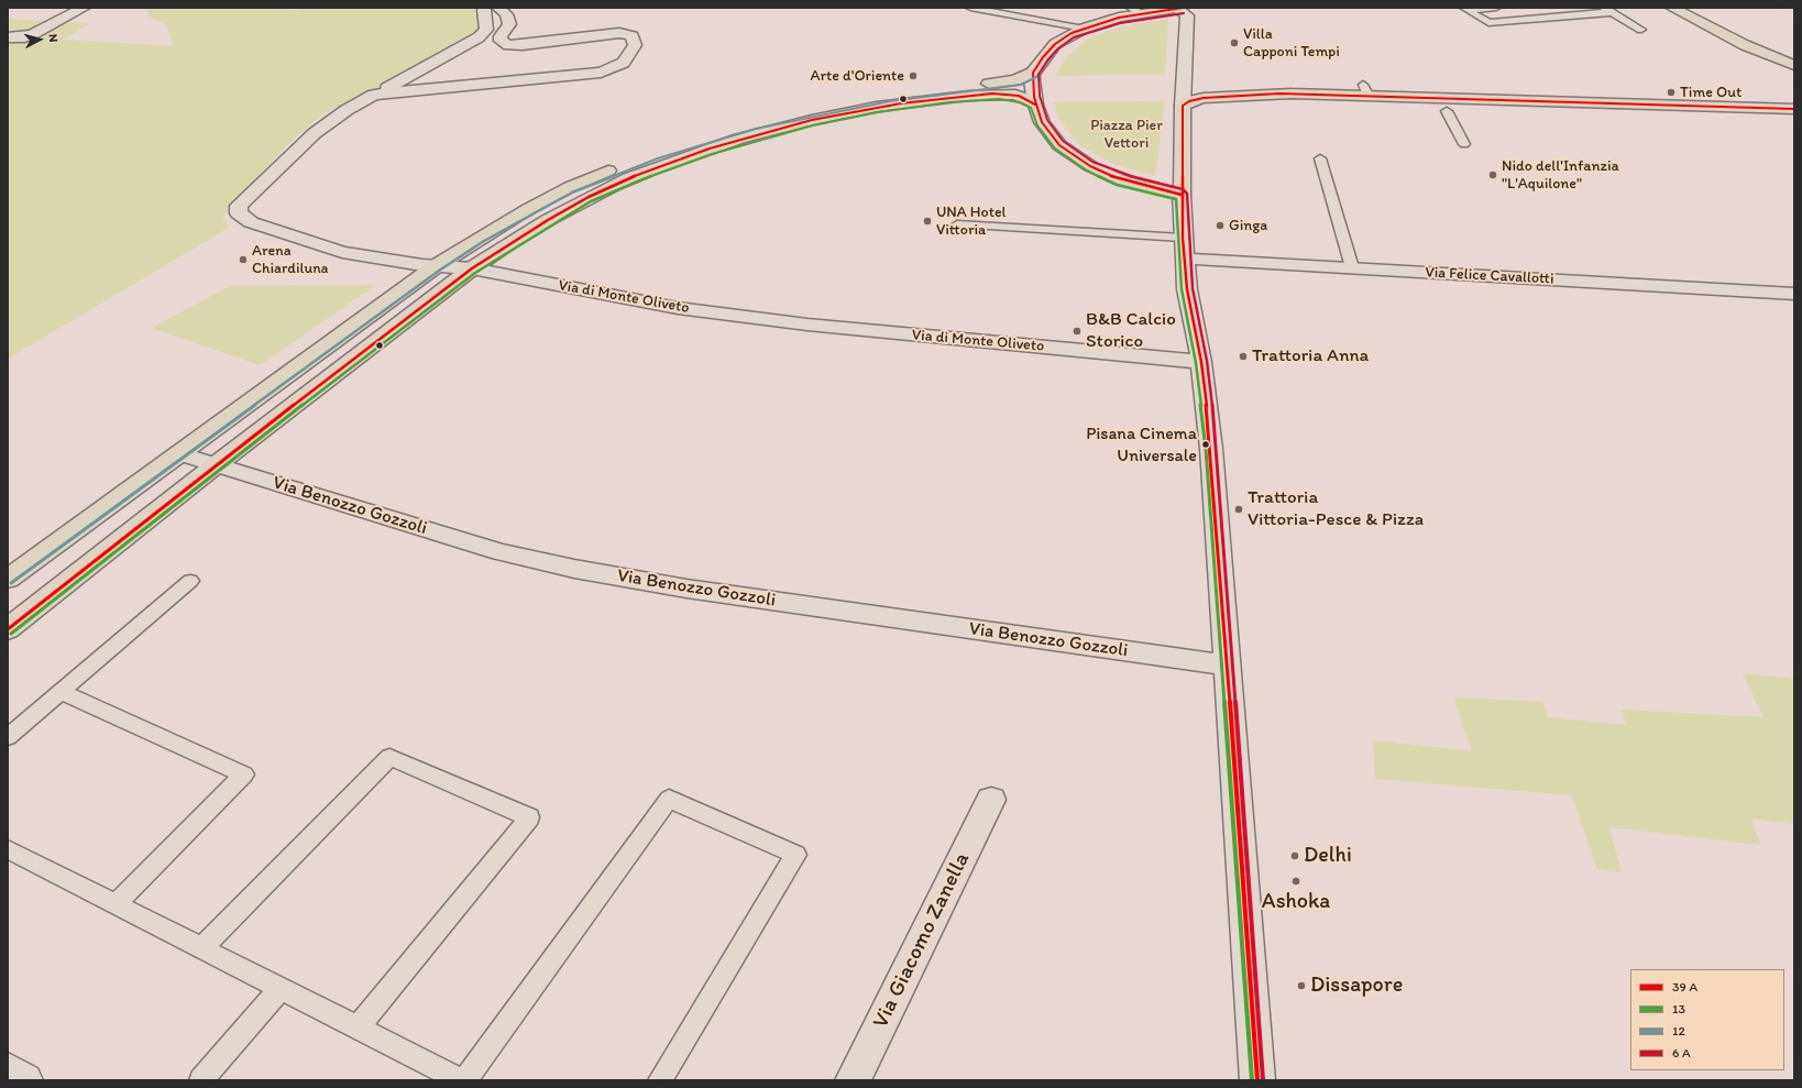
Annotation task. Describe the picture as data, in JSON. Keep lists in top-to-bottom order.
{
  "streets": {
    "street": [
      "Via Felice Cavallotti",
      "Via di Monte Oliveto",
      "Via Benozzo Gozzoli",
      "Via Giacomo Zanella"
    ]
  },
  "parks": ["Piazza Pier Vettori"],
  "places": [
    "Villa Capponi Tempi",
    "Arte d'Oriente",
    "Time Out",
    "Nido dell'Infanzia \"L'Aquilone\"",
    "UNA Hotel Vittoria",
    "Ginga",
    "Arena Chiardiluna",
    "B&B Calcio Storico",
    "Trattoria Anna",
    "Pisana Cinema Universale",
    "Trattoria Vittoria-Pesce & Pizza",
    "Delhi",
    "Ashoka",
    "Dissapore"
  ],
  "lines": ["transit line 12", "transit line 13"],
  "legend": [
    "39 A",
    "13",
    "12",
    "6 A"
  ],
  "north": "right"
}
